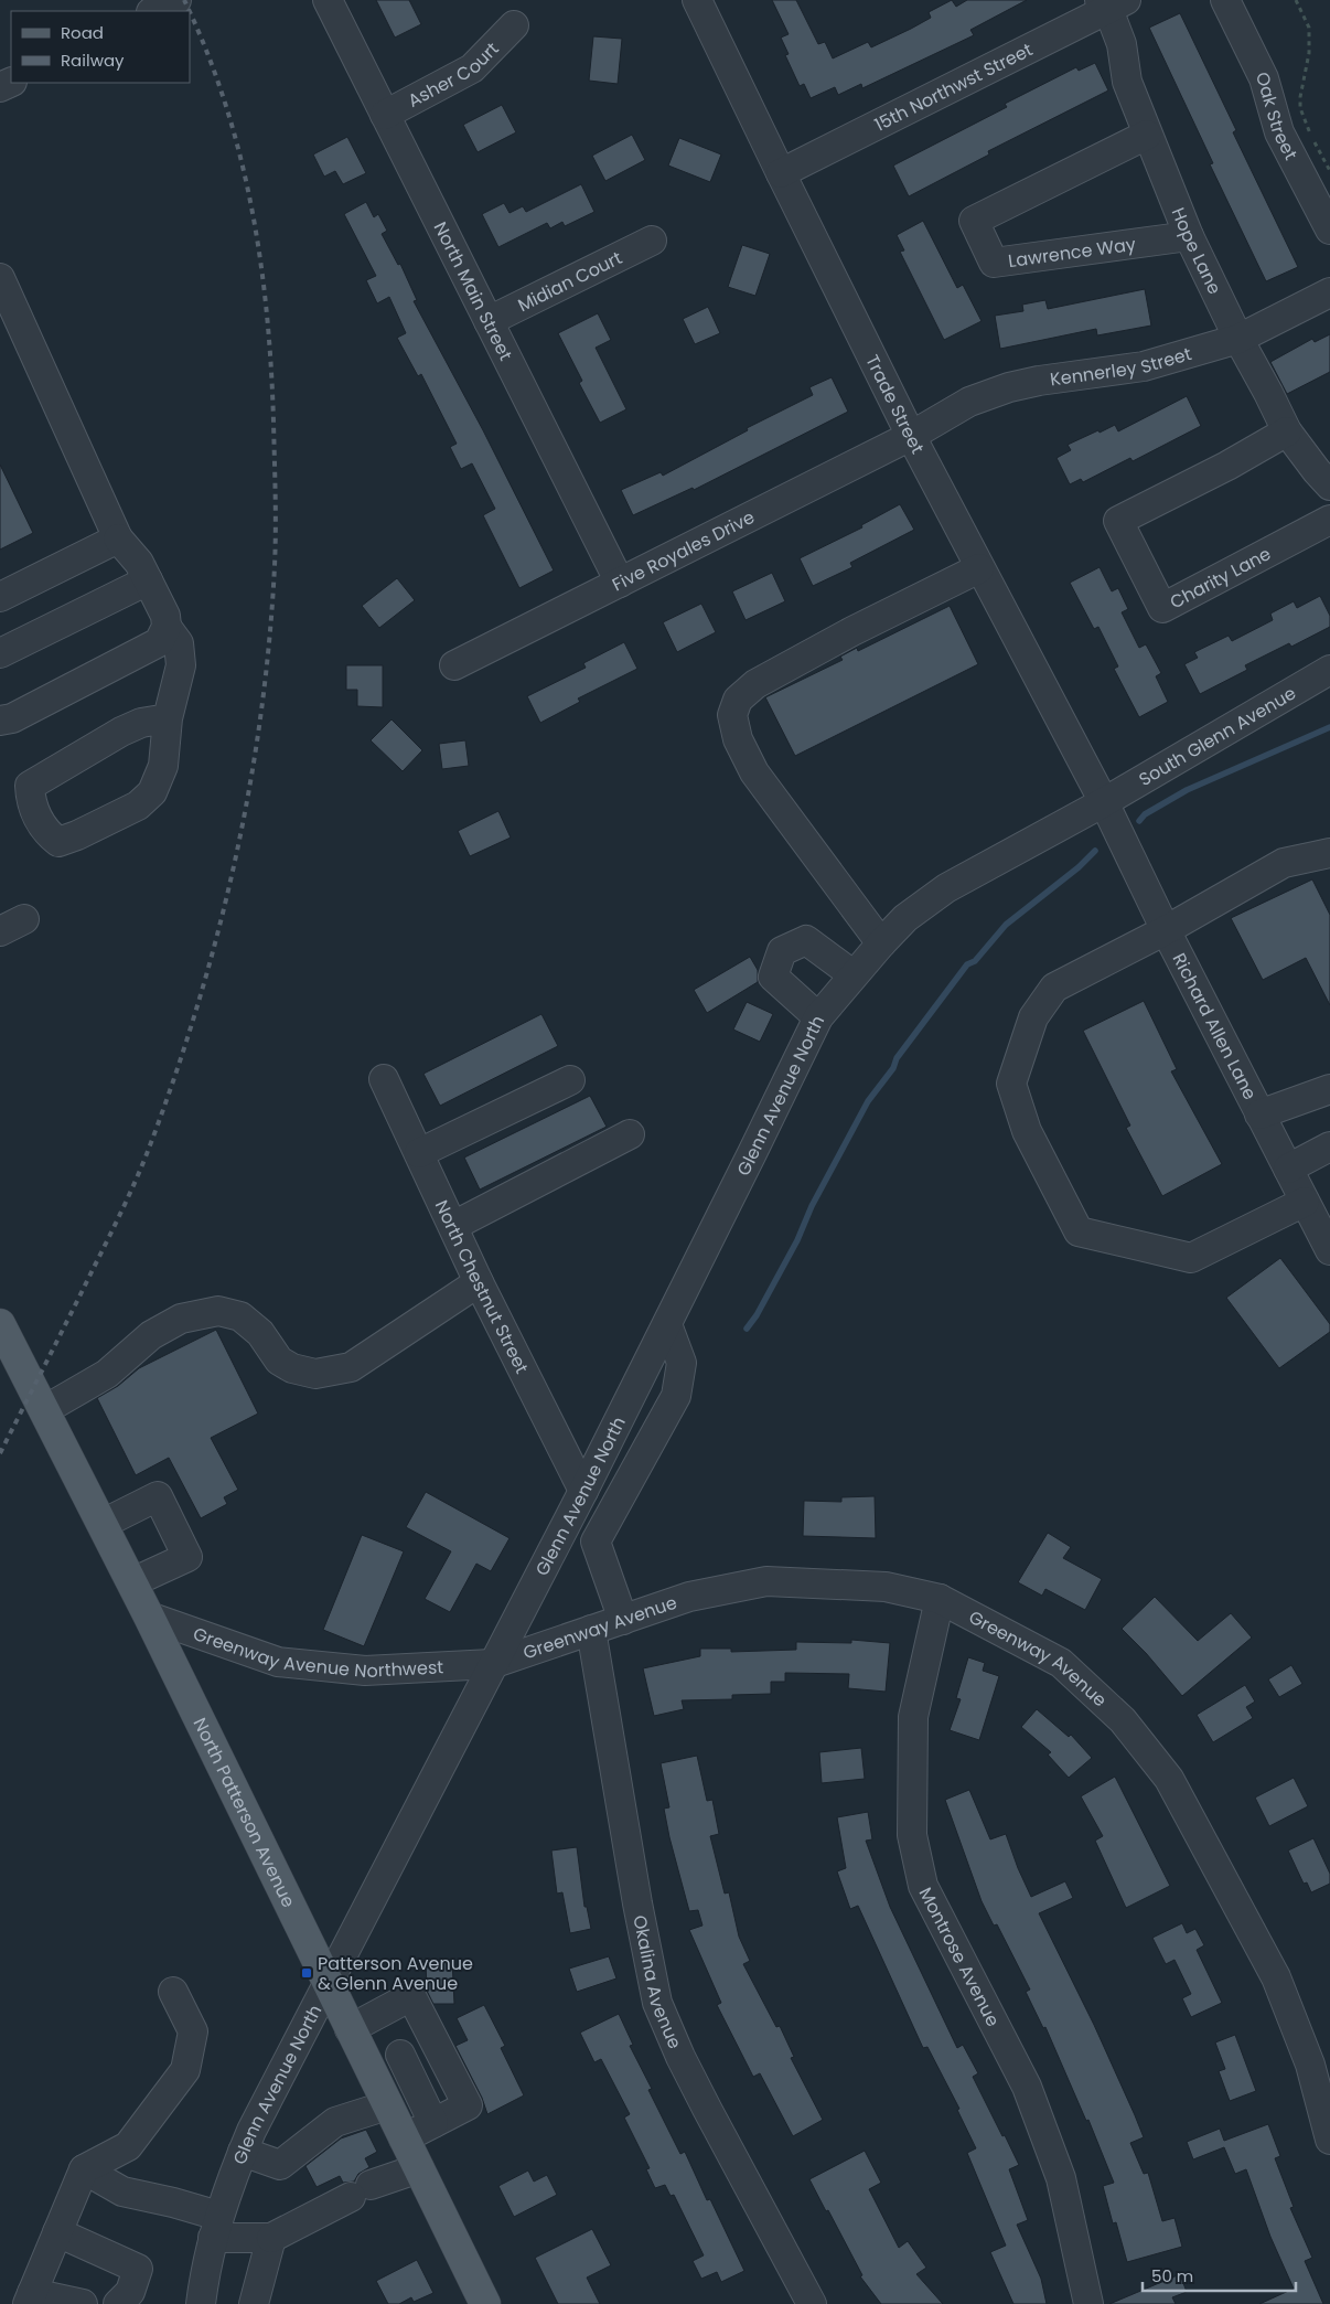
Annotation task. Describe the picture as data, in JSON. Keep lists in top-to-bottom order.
{
  "streets": {
    "main road": ["North Patterson Avenue"],
    "street": [
      "Asher Court",
      "15th Northwst Street",
      "Oak Street",
      "Lawrence Way",
      "Hope Lane",
      "Midian Court",
      "North Main Street",
      "Kennerley Street",
      "Trade Street",
      "Five Royales Drive",
      "Charity Lane",
      "South Glenn Avenue",
      "Richard Allen Lane",
      "Glenn Avenue North",
      "North Chestnut Street",
      "Greenway Avenue",
      "Greenway Avenue Northwest",
      "Montrose Avenue",
      "Okalina Avenue"
    ]
  },
  "crossings": [
    ["Asher Court", "North Main Street"],
    ["15th Northwst Street", "Hope Lane"],
    ["15th Northwst Street", "Trade Street"],
    ["Lawrence Way", "Hope Lane"],
    ["Hope Lane", "Kennerley Street"],
    ["Hope Lane", "Charity Lane"],
    ["Midian Court", "North Main Street"],
    ["North Main Street", "Five Royales Drive"],
    ["Kennerley Street", "Trade Street"],
    ["Kennerley Street", "Five Royales Drive"],
    ["Trade Street", "Five Royales Drive"],
    ["Trade Street", "South Glenn Avenue"],
    ["Trade Street", "Richard Allen Lane"],
    ["Trade Street", "Glenn Avenue North"],
    ["South Glenn Avenue", "Richard Allen Lane"],
    ["South Glenn Avenue", "Glenn Avenue North"],
    ["Richard Allen Lane", "Glenn Avenue North"],
    ["Glenn Avenue North", "North Chestnut Street"],
    ["Glenn Avenue North", "Greenway Avenue"],
    ["Glenn Avenue North", "Greenway Avenue Northwest"],
    ["Glenn Avenue North", "North Patterson Avenue"],
    ["Greenway Avenue", "Greenway Avenue Northwest"],
    ["Greenway Avenue", "Montrose Avenue"],
    ["Greenway Avenue", "Okalina Avenue"],
    ["Greenway Avenue Northwest", "North Patterson Avenue"]
  ],
  "places": {
    "transit": ["Patterson Avenue & Glenn Avenue"]
  },
  "legend": ["Road", "Railway"],
  "scale_bar": "50 m"
}
